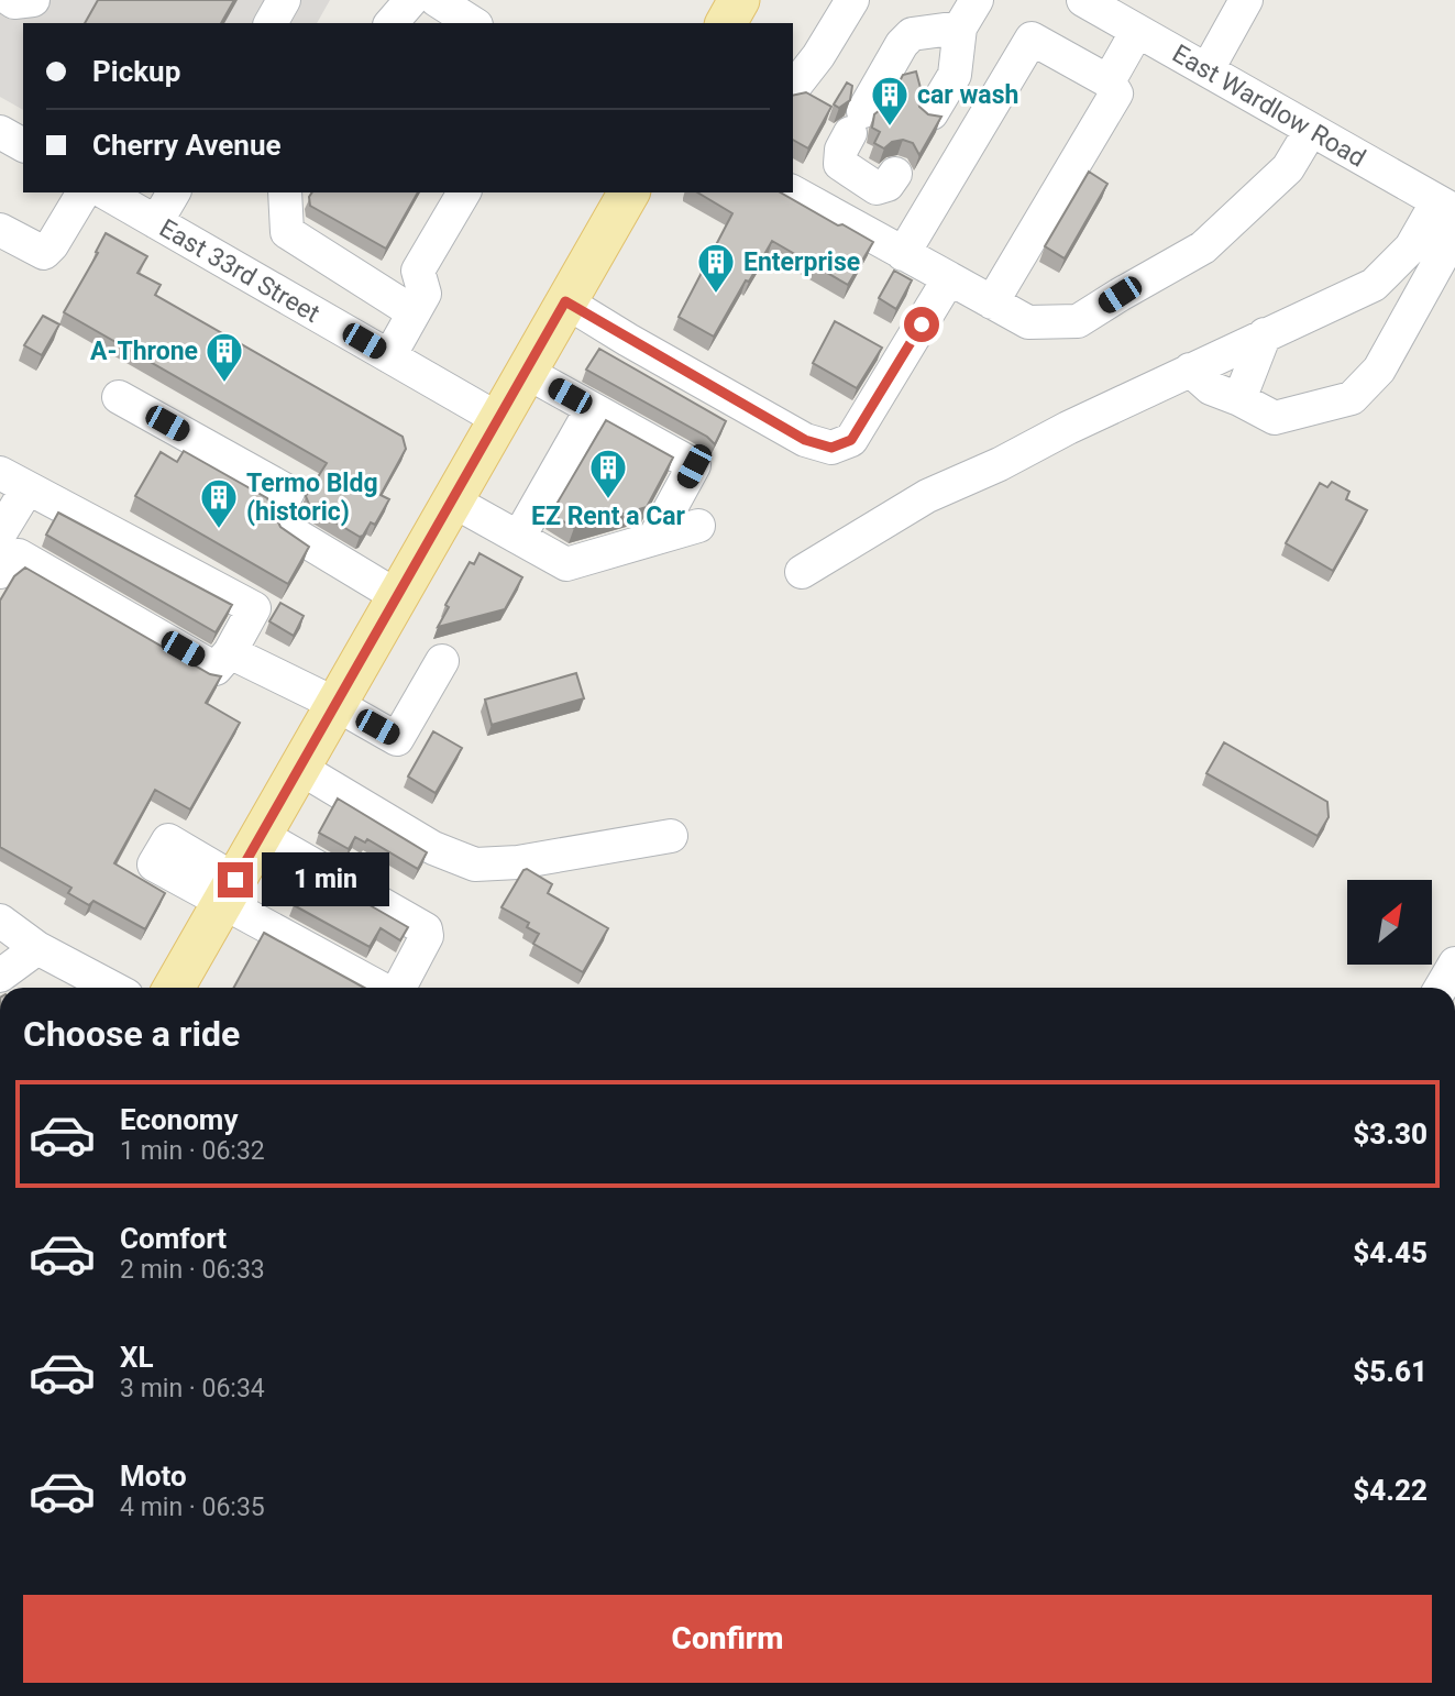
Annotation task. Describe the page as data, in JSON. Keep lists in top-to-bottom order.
{
  "streets": {
    "street": ["East Wardlow Road", "East 33rd Street"]
  },
  "places": {
    "building": [
      "car wash",
      "Enterprise",
      "A-Throne",
      "EZ Rent a Car",
      "Termo Bldg (historic)"
    ]
  },
  "north": "top right",
  "page": {
    "banner": ["Pickup", "Cherry Avenue"],
    "bubble": "1 min",
    "heading": "Choose a ride",
    "list": [
      {
        "name": "Economy",
        "note": "1 min · 06:32",
        "value": "$3.30"
      },
      {
        "name": "Comfort",
        "note": "2 min · 06:33",
        "value": "$4.45"
      },
      {
        "name": "XL",
        "note": "3 min · 06:34",
        "value": "$5.61"
      },
      {
        "name": "Moto",
        "note": "4 min · 06:35",
        "value": "$4.22"
      }
    ],
    "buttons": "Confirm"
  }
}
